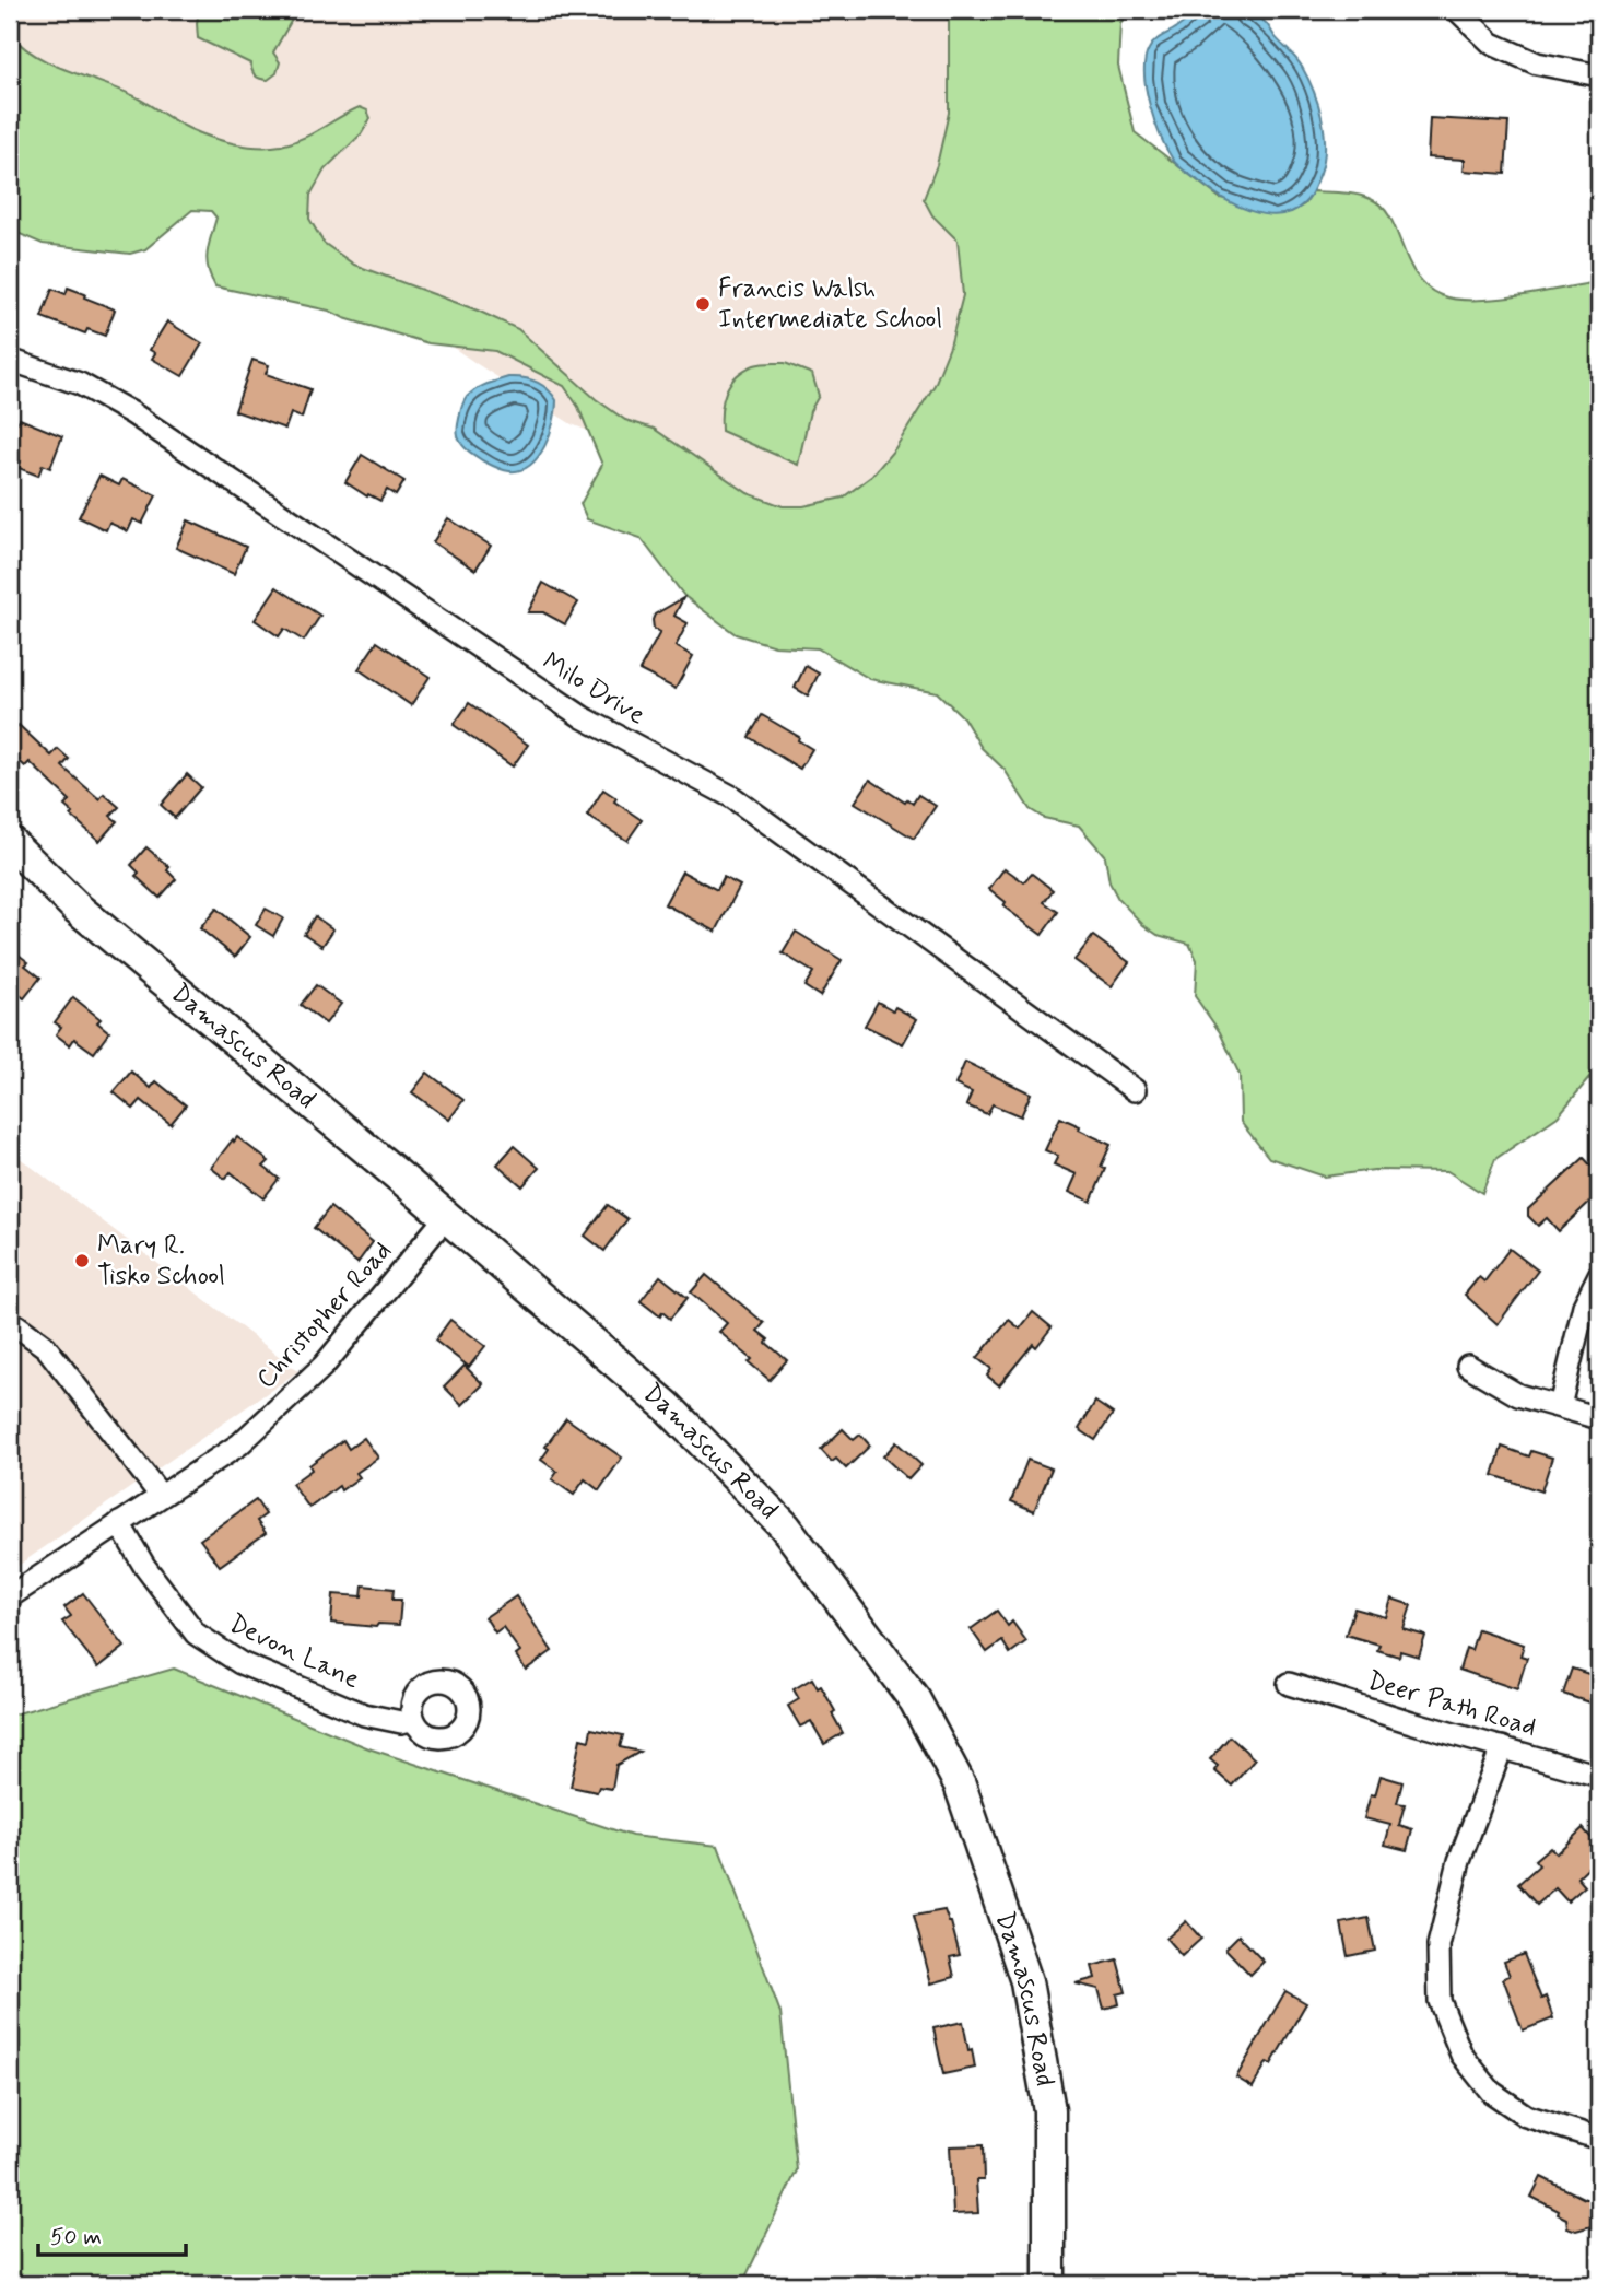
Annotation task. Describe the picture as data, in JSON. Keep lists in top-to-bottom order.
{
  "streets": {
    "street": [
      "Milo Drive",
      "Damascus Road",
      "Christopher Road",
      "Devon Lane",
      "Deer Path Road"
    ]
  },
  "crossings": [
    ["Damascus Road", "Christopher Road"],
    ["Christopher Road", "Devon Lane"]
  ],
  "places": ["Francis Walsh Intermediate School", "Mary R. Tisko School"],
  "scale_bar": "50 m"
}
